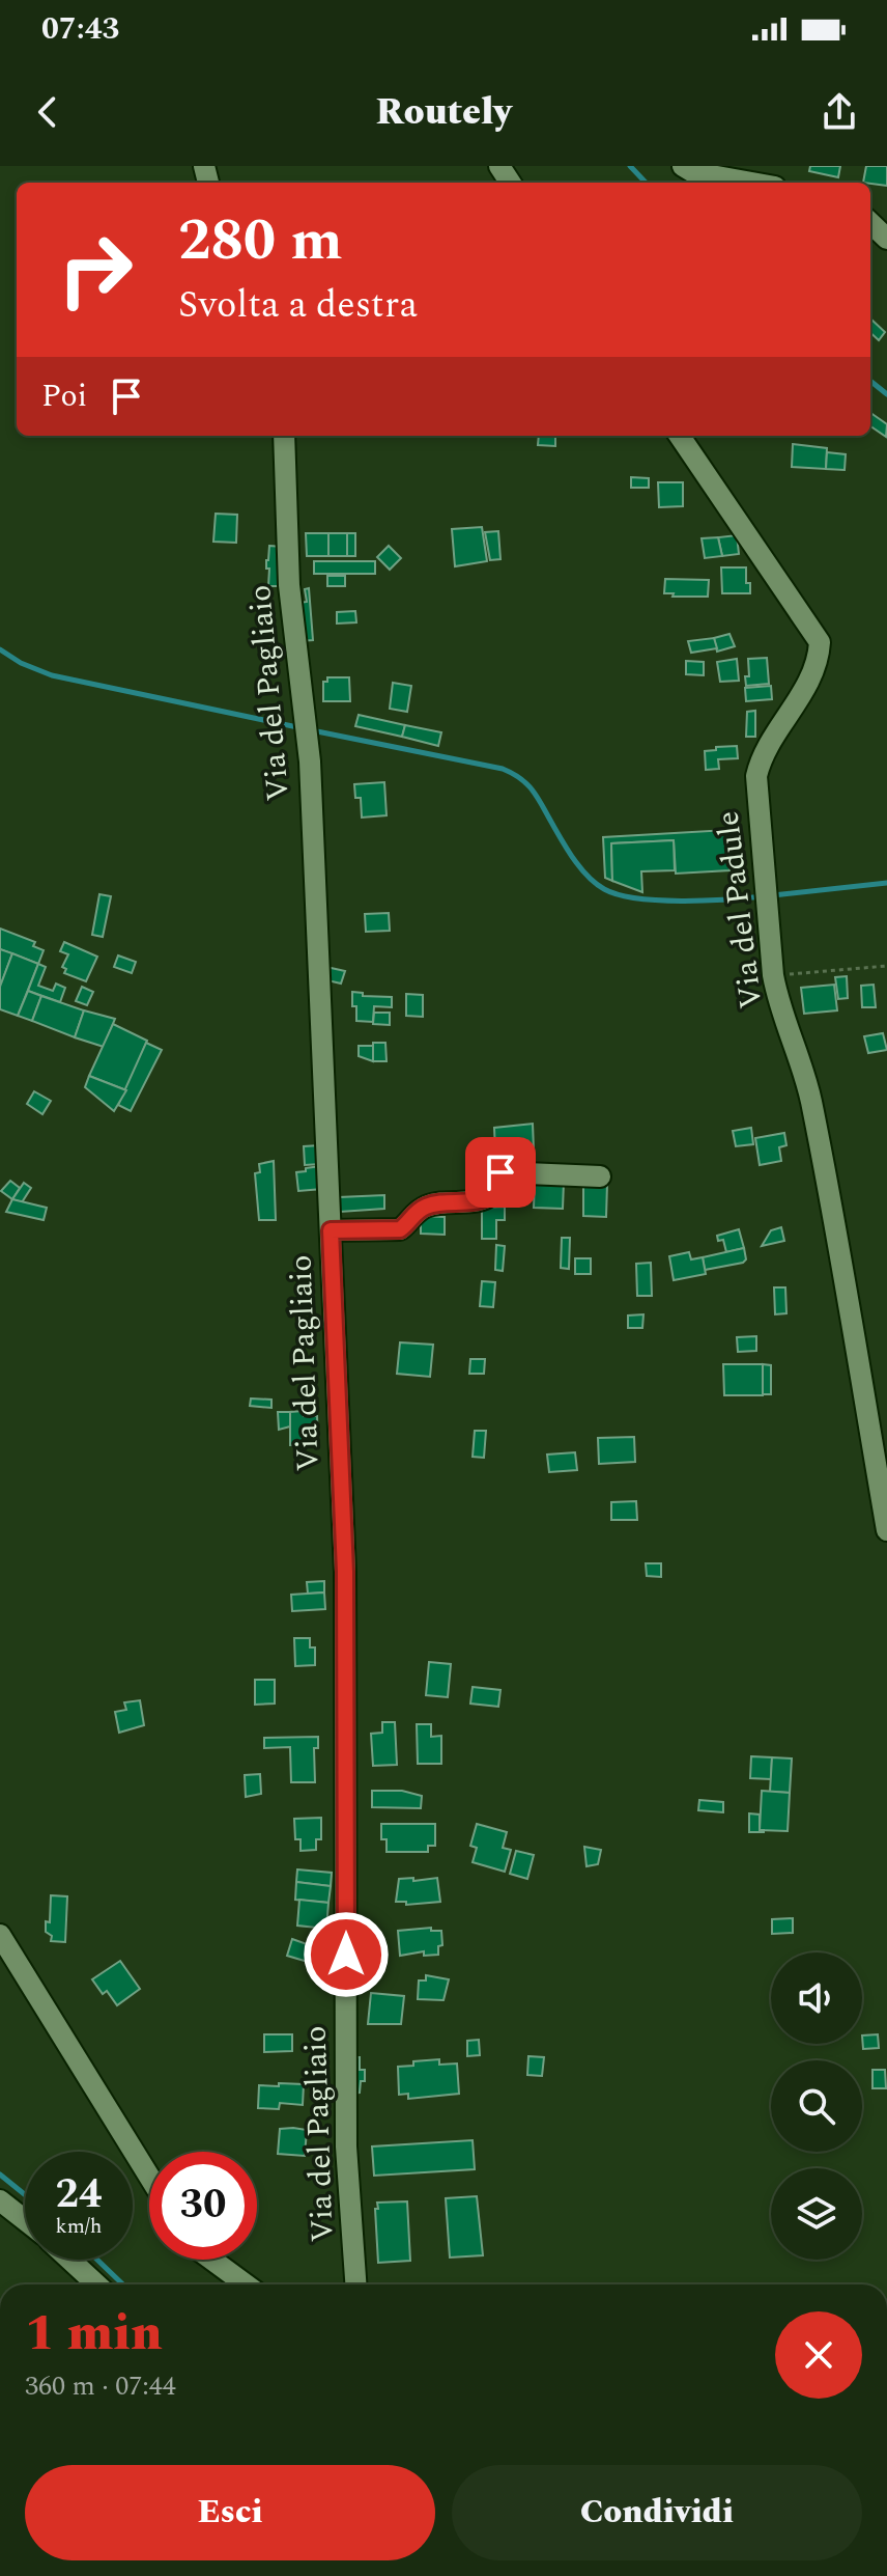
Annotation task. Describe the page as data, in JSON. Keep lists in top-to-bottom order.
{
  "streets": {
    "street": ["Via del Pagliaio", "Via del Padule"]
  },
  "page": {
    "status": "07:43",
    "header": "Routely",
    "turn": ["280 m", "Svolta a destra"],
    "then": "Poi",
    "speed": "24 km/h",
    "limit": "30",
    "heading": ["1 min", "360 m · 07:44"],
    "buttons": ["Esci", "Condividi"]
  }
}
